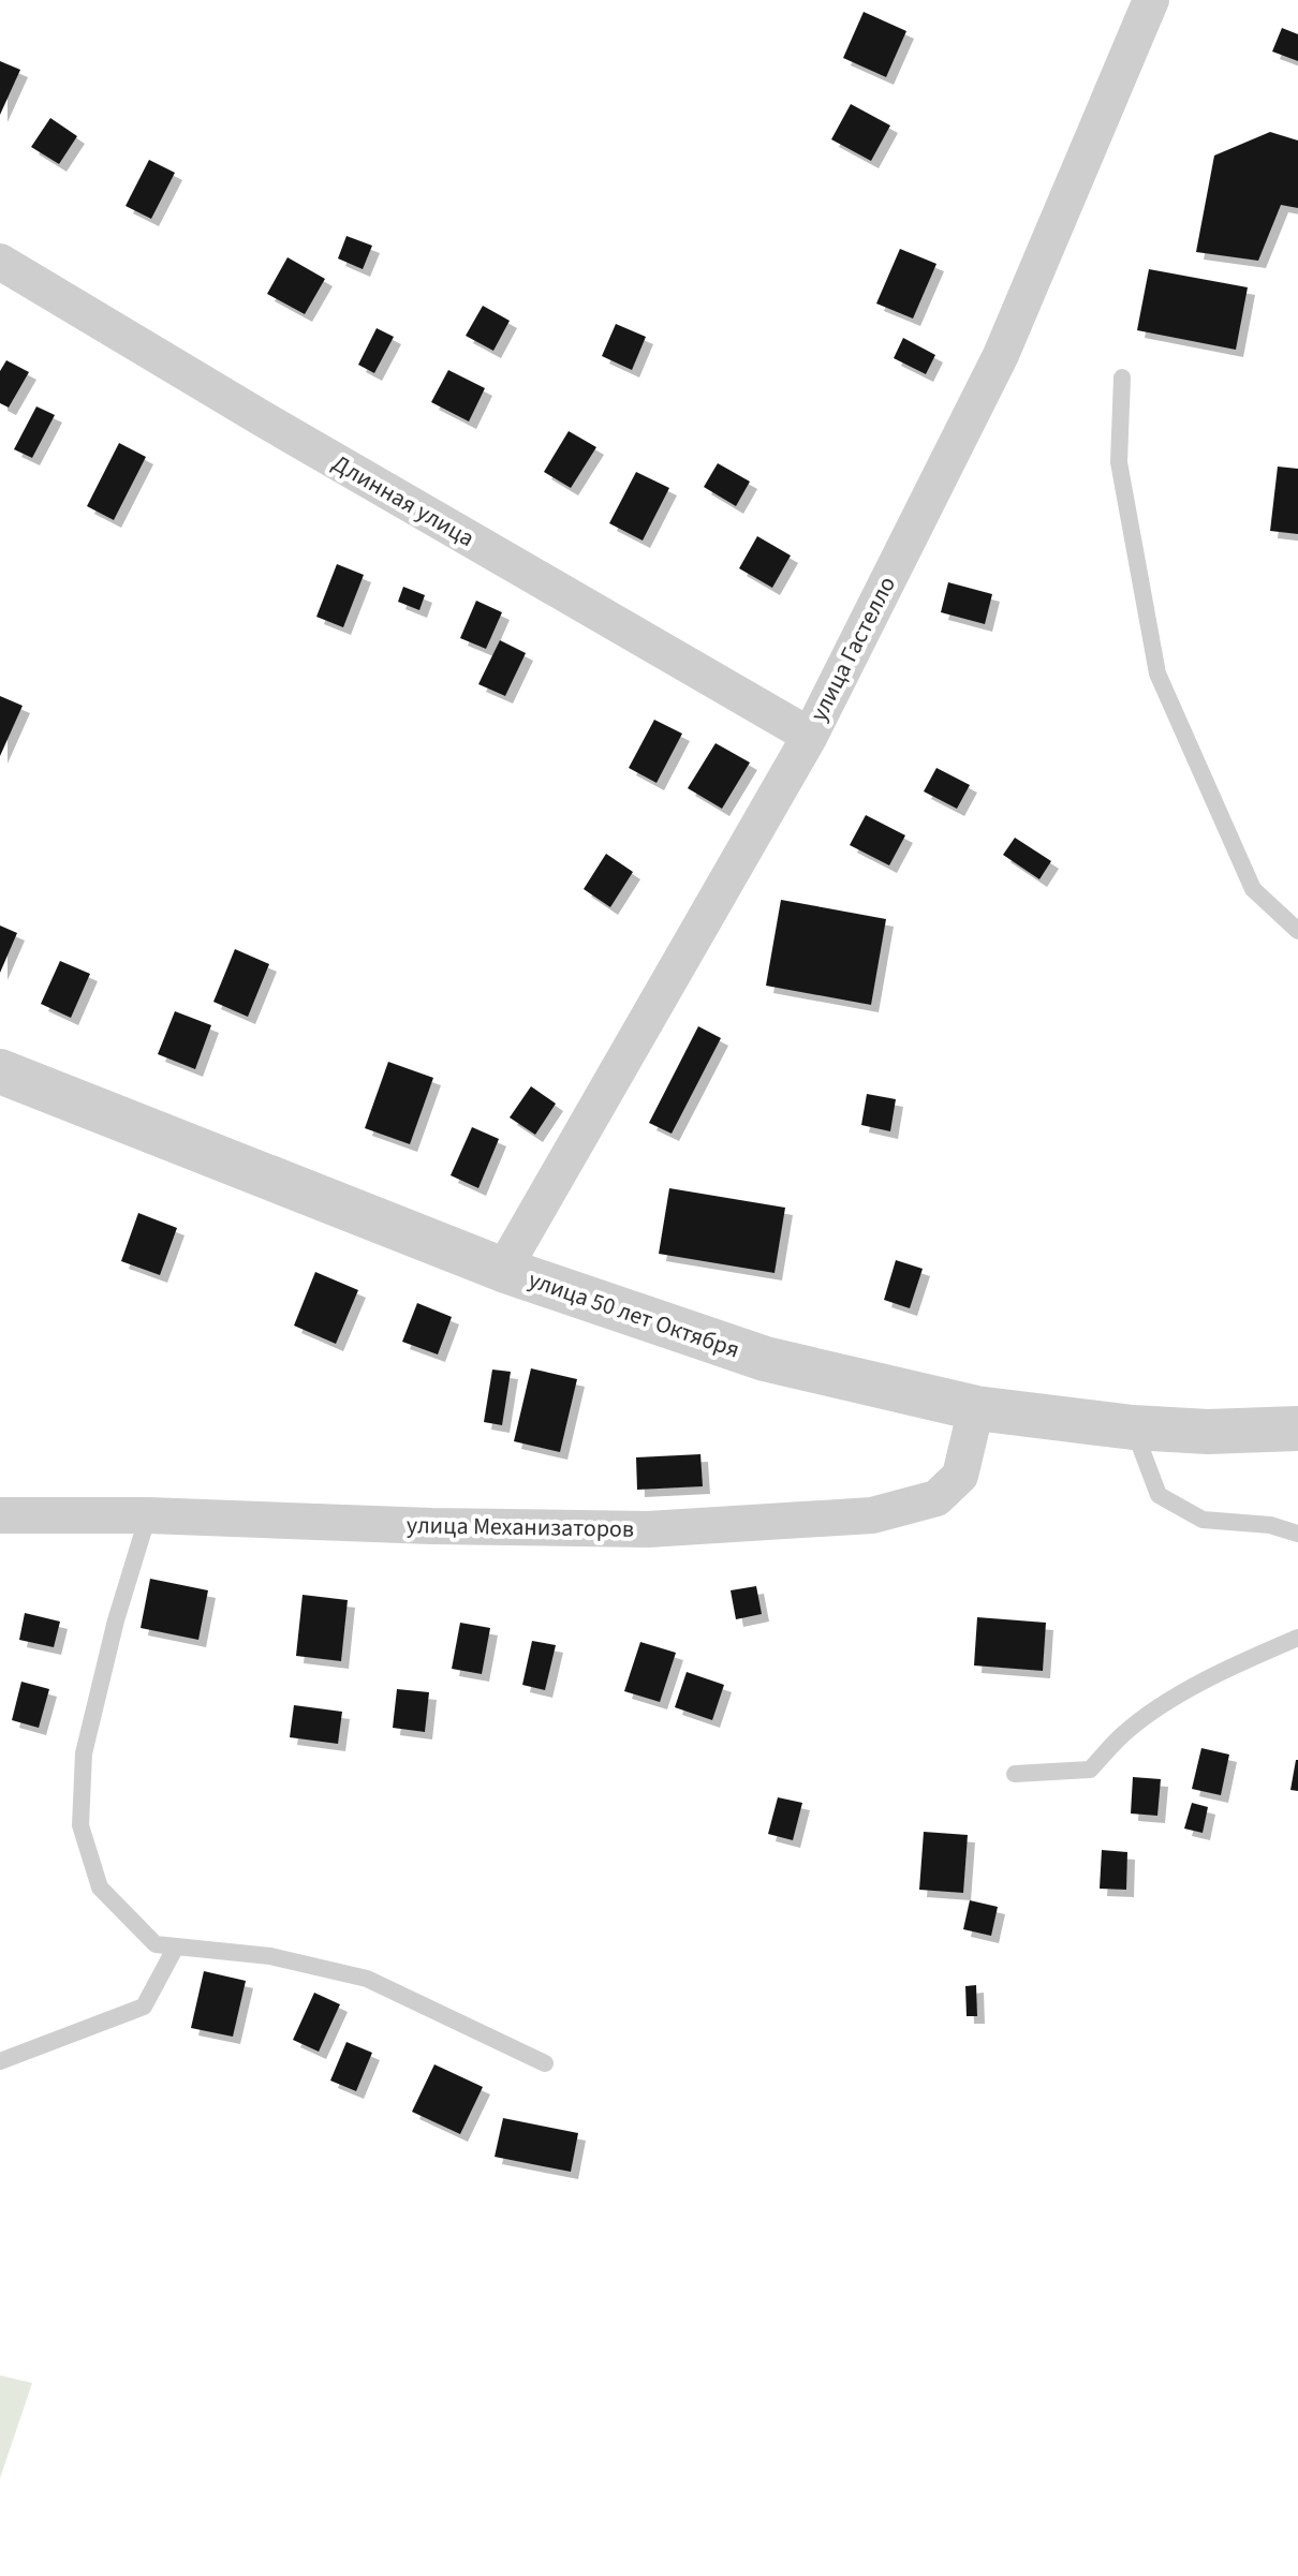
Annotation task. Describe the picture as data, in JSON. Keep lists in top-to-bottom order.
{
  "streets": {
    "street": [
      "Длинная улица",
      "улица Гастелло",
      "улица 50 лет Октября",
      "улица Механизаторов"
    ]
  },
  "crossings": [
    ["Длинная улица", "улица Гастелло"],
    ["улица Гастелло", "улица 50 лет Октября"],
    ["улица 50 лет Октября", "улица Механизаторов"]
  ]
}
